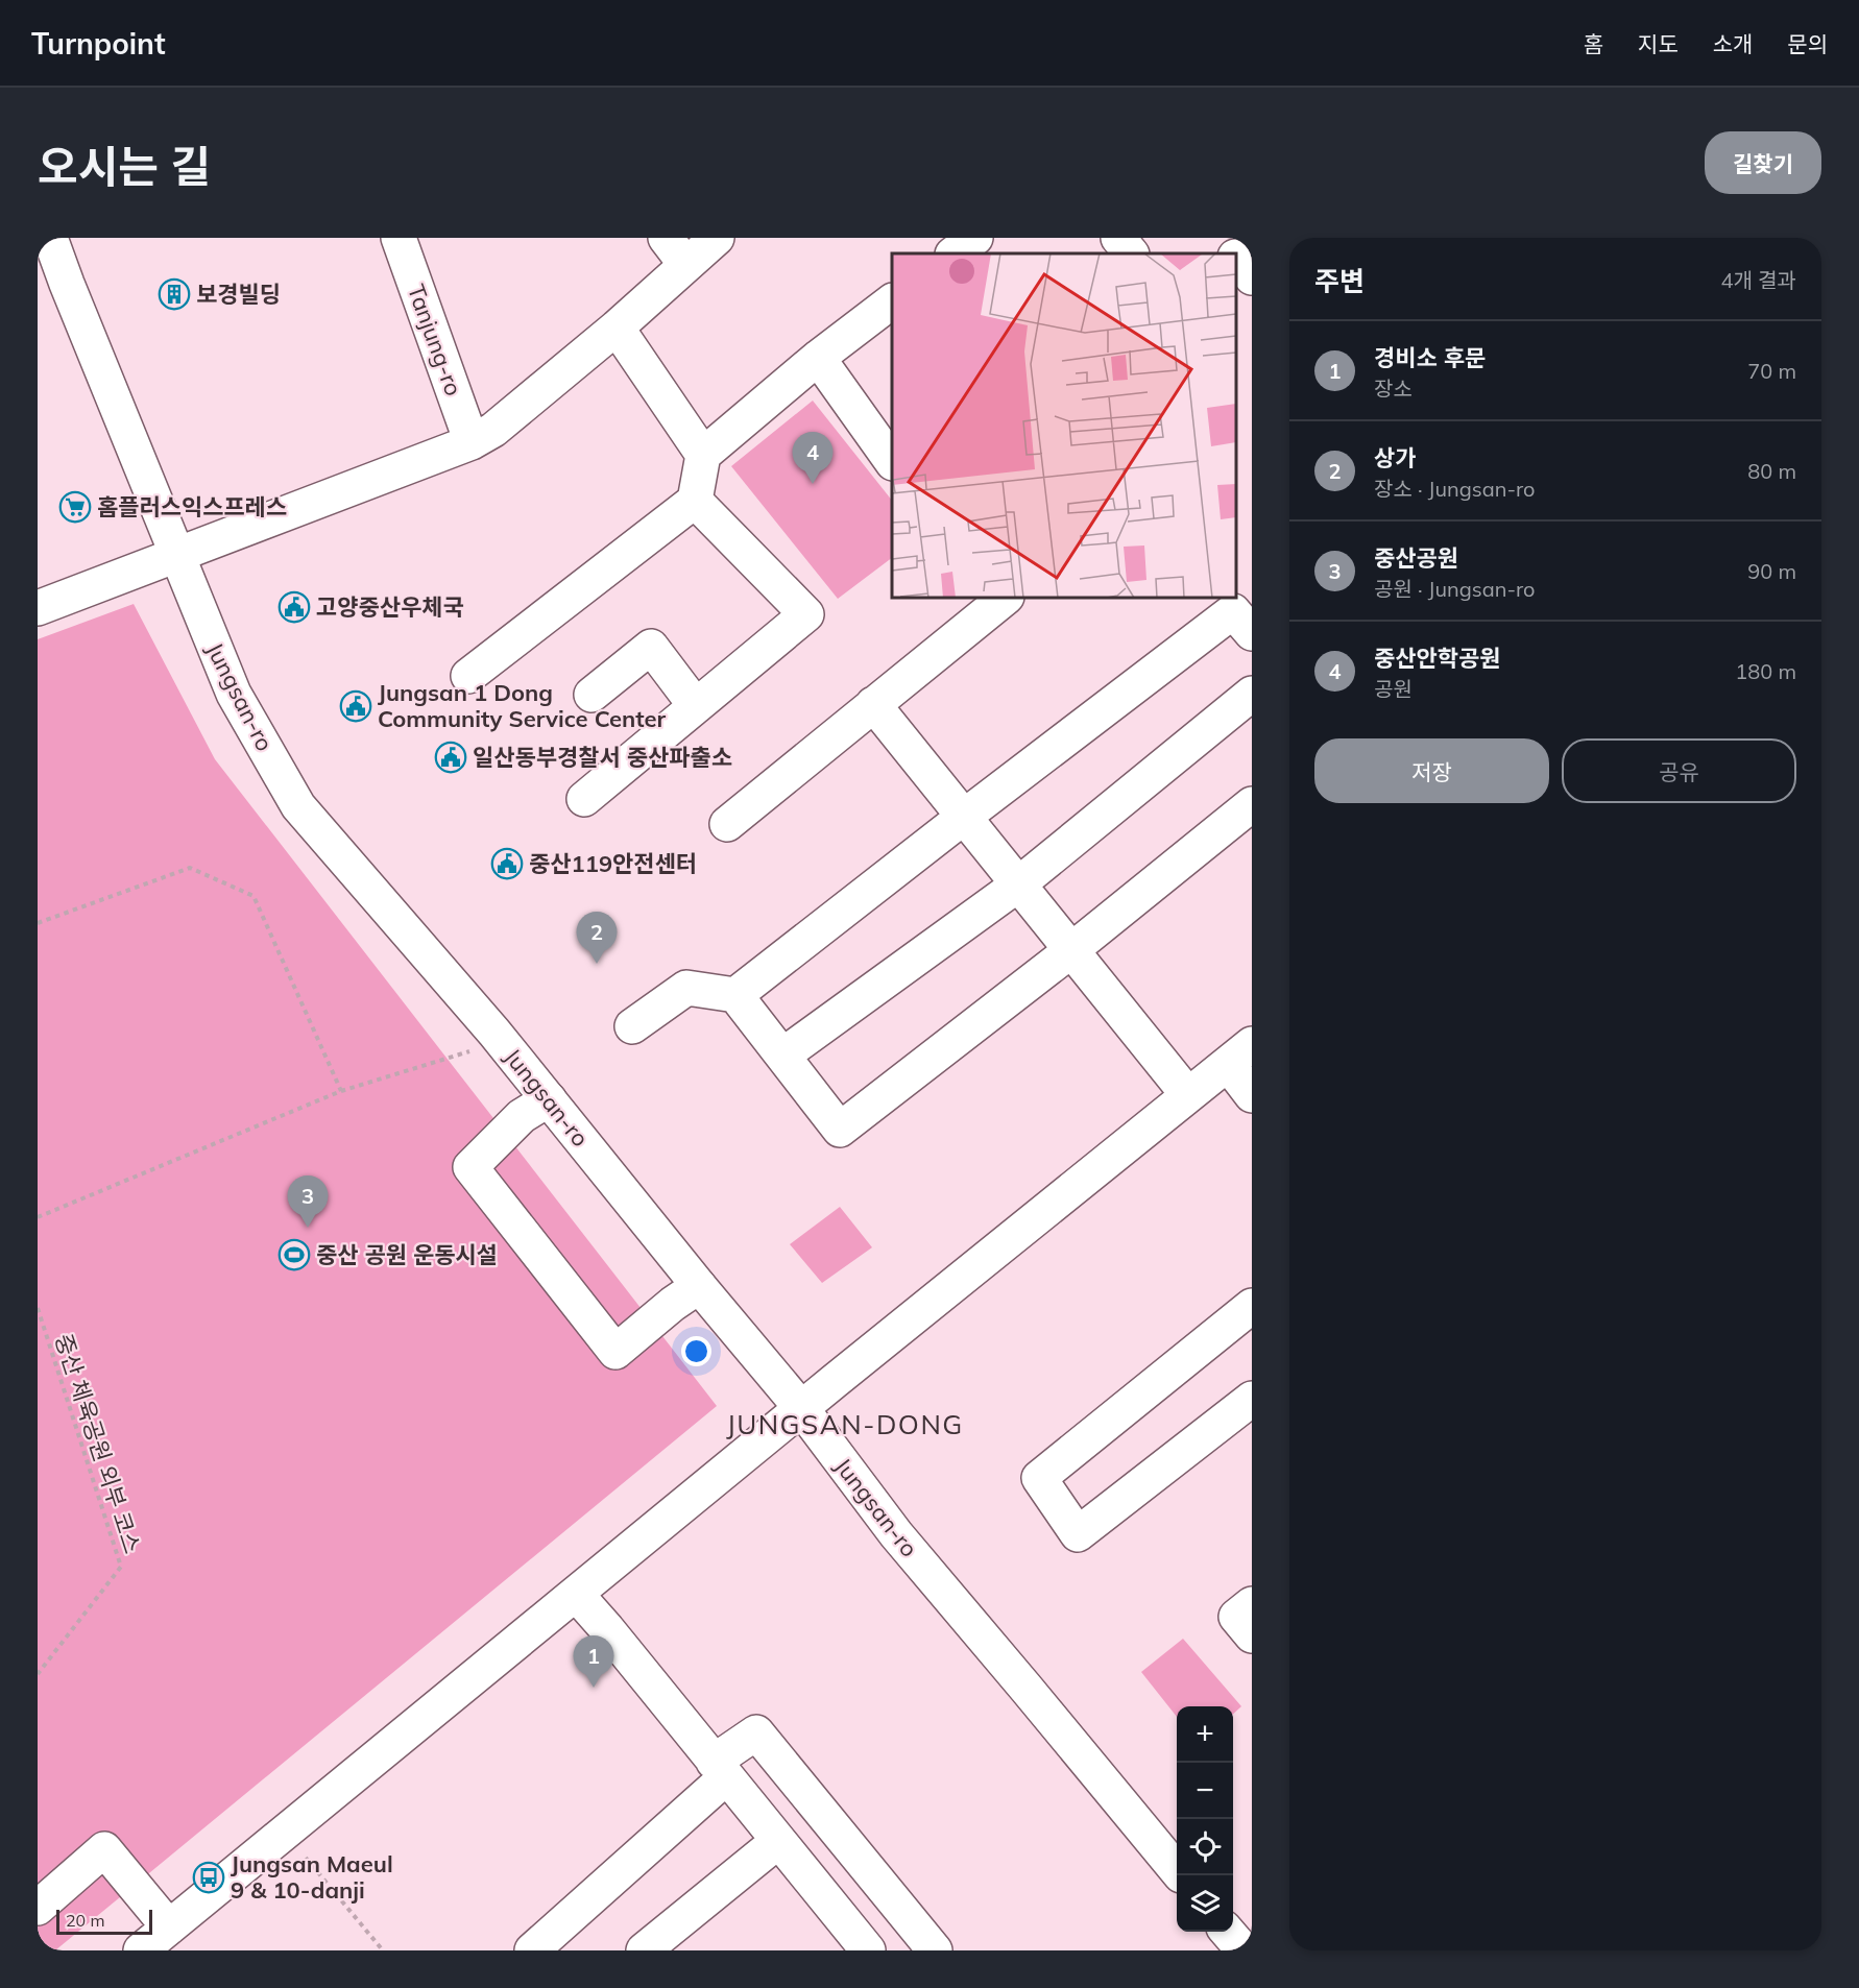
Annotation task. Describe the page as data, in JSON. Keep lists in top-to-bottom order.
{
  "streets": {
    "main road": ["Tanjung-ro", "Jungsan-ro"],
    "path": ["중산 체육공원 외부 코스"]
  },
  "districts": ["JUNGSAN-DONG"],
  "places": {
    "building": ["보경빌딩"],
    "supermarket": ["홈플러스익스프레스"],
    "public building": [
      "고양중산우체국",
      "Jungsan 1 Dong Community Service Center",
      "일산동부경찰서 중산파출소",
      "중산119안전센터"
    ],
    "sports": ["중산 공원 운동시설"],
    "bus stop": ["Jungsan Maeul 9 & 10-danji"]
  },
  "scale_bar": "20 m",
  "page": {
    "header": "Turnpoint",
    "nav": [
      "홈",
      "지도",
      "소개",
      "문의"
    ],
    "title": "오시는 길",
    "buttons": [
      "길찾기",
      ["저장", "공유"]
    ],
    "heading": ["주변", "4개 결과"],
    "list": [
      {
        "mark": "1",
        "name": "경비소 후문",
        "note": "장소",
        "value": "70 m"
      },
      {
        "mark": "2",
        "name": "상가",
        "note": "장소 · Jungsan-ro",
        "value": "80 m"
      },
      {
        "mark": "3",
        "name": "중산공원",
        "note": "공원 · Jungsan-ro",
        "value": "90 m"
      },
      {
        "mark": "4",
        "name": "중산안학공원",
        "note": "공원",
        "value": "180 m"
      }
    ],
    "pins": [
      "4",
      "2",
      "3",
      "1"
    ],
    "map_buttons": ["+", "−"],
    "scale": "20 m"
  }
}
